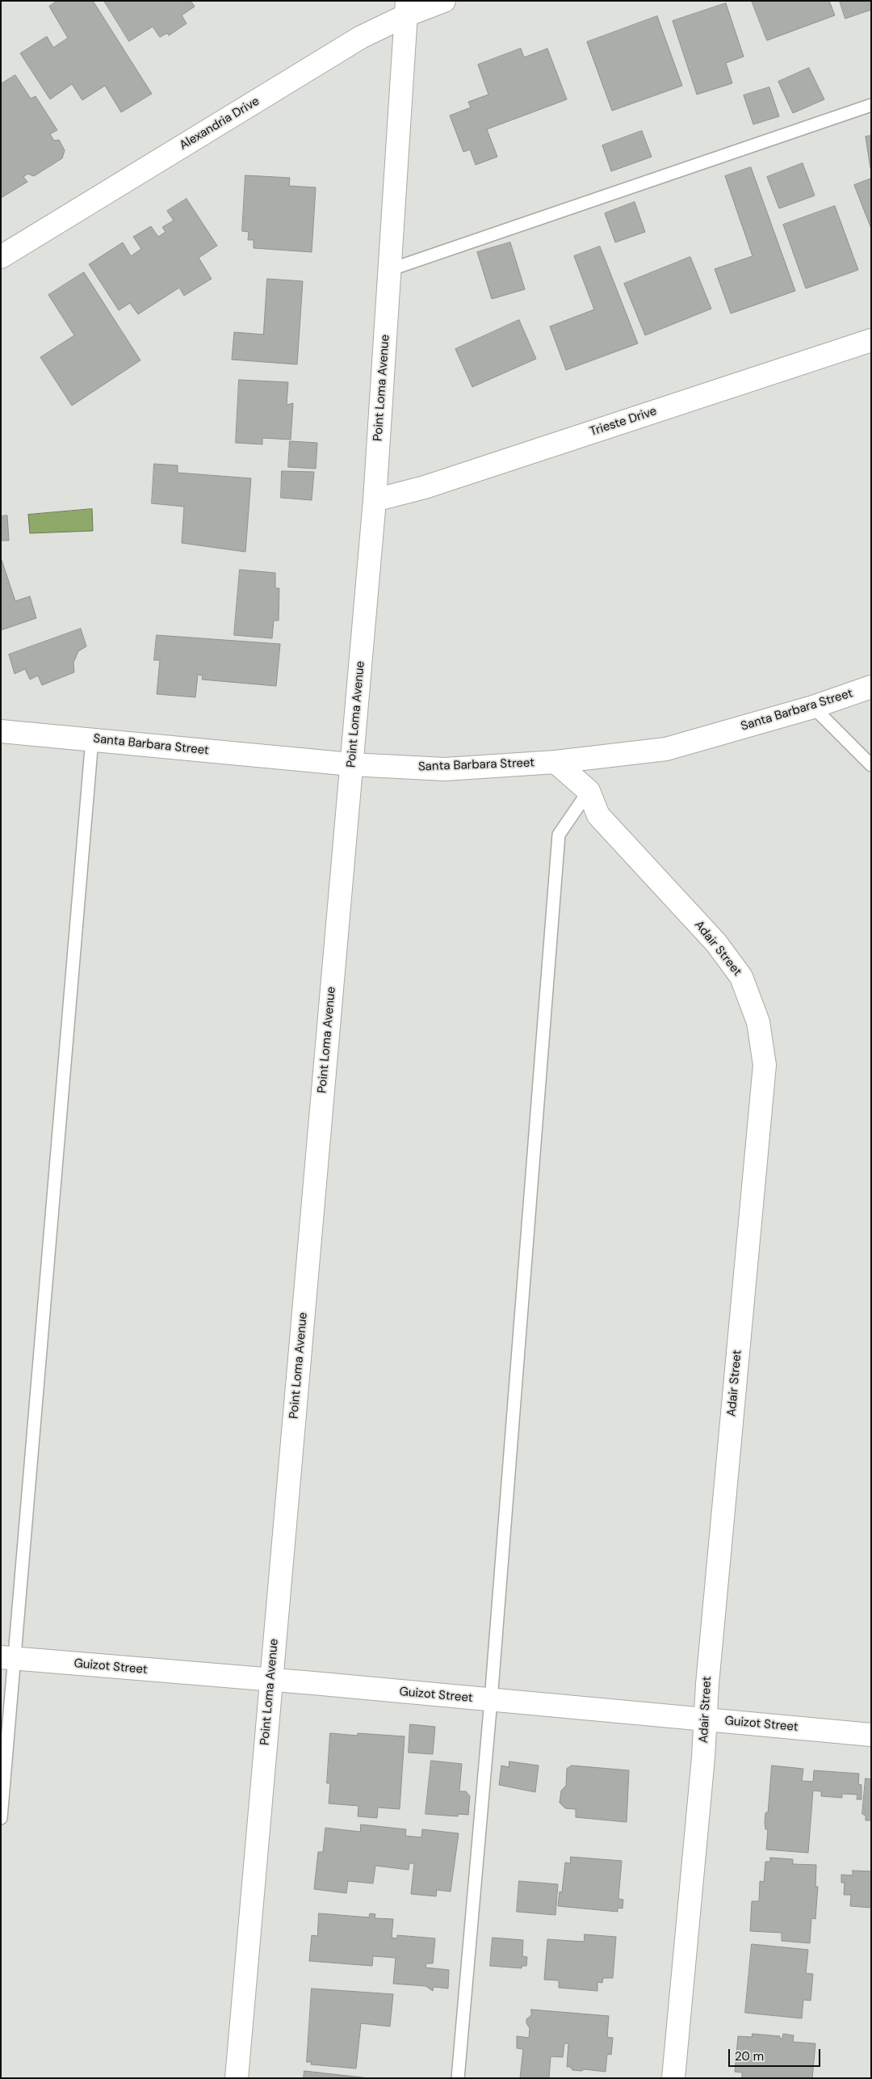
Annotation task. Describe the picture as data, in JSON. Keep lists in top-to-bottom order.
{
  "streets": {
    "street": [
      "Alexandria Drive",
      "Point Loma Avenue",
      "Trieste Drive",
      "Santa Barbara Street",
      "Adair Street",
      "Guizot Street"
    ]
  },
  "crossings": [
    ["Alexandria Drive", "Point Loma Avenue"],
    ["Point Loma Avenue", "Trieste Drive"],
    ["Point Loma Avenue", "Santa Barbara Street"],
    ["Point Loma Avenue", "Guizot Street"],
    ["Santa Barbara Street", "Adair Street"],
    ["Adair Street", "Guizot Street"]
  ],
  "scale_bar": "20 m"
}
